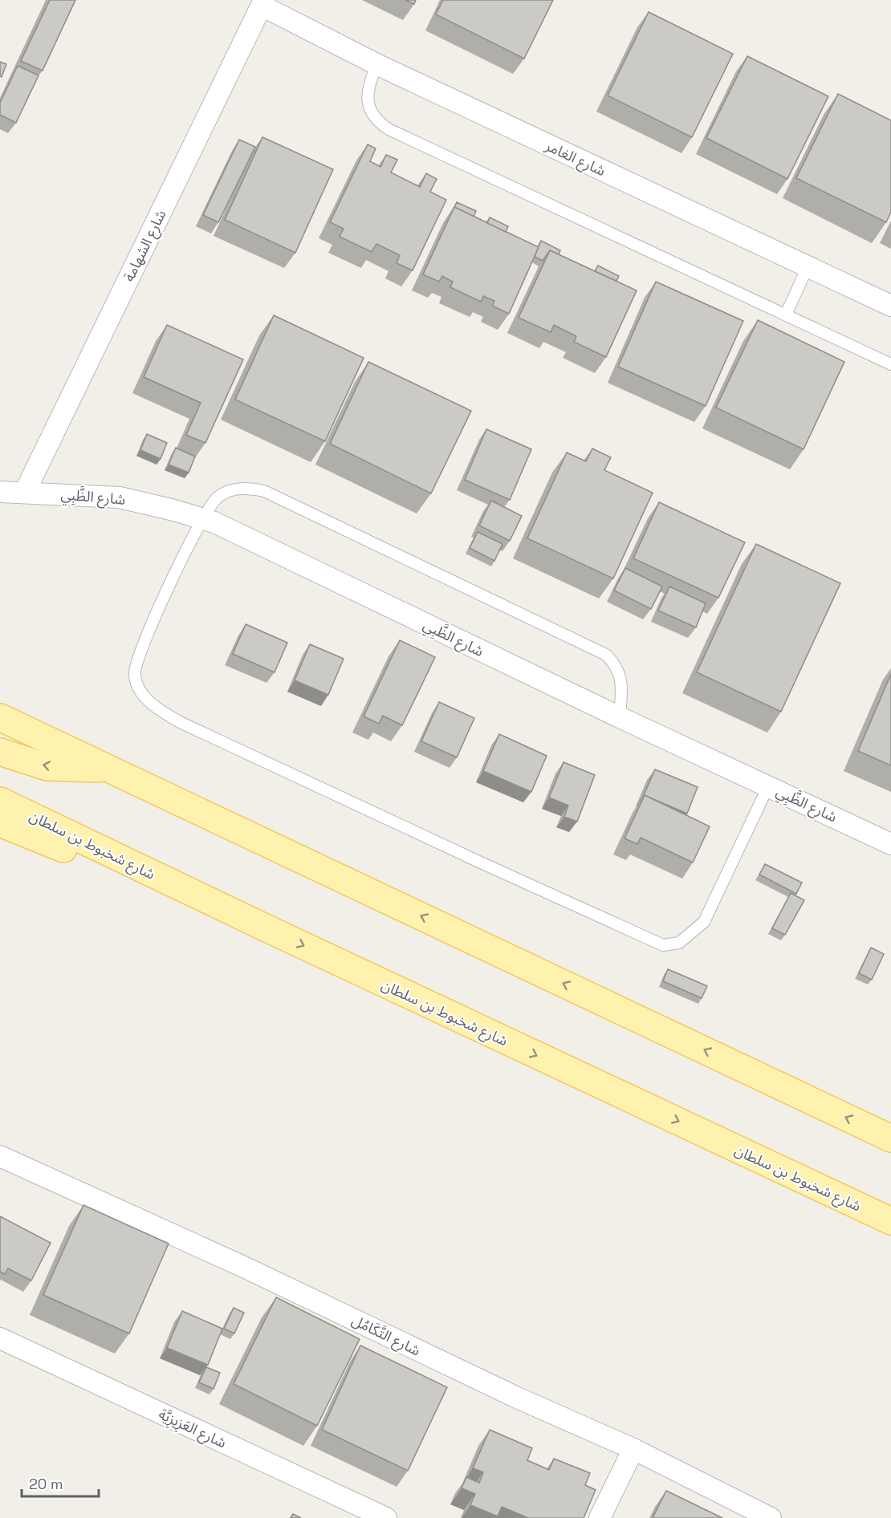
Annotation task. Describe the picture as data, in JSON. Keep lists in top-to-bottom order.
{
  "streets": {
    "main road": ["شارع شخبوط بن سلطان"],
    "street": [
      "شارع الغامر",
      "شارع الشهامة",
      "شارع الظَّبِي",
      "شارع التَّكَامُل",
      "شارع العَزِيزِيَّة"
    ]
  },
  "crossings": [
    ["شارع الغامر", "شارع الشهامة"],
    ["شارع الشهامة", "شارع الظَّبِي"]
  ],
  "scale_bar": "20 m"
}
